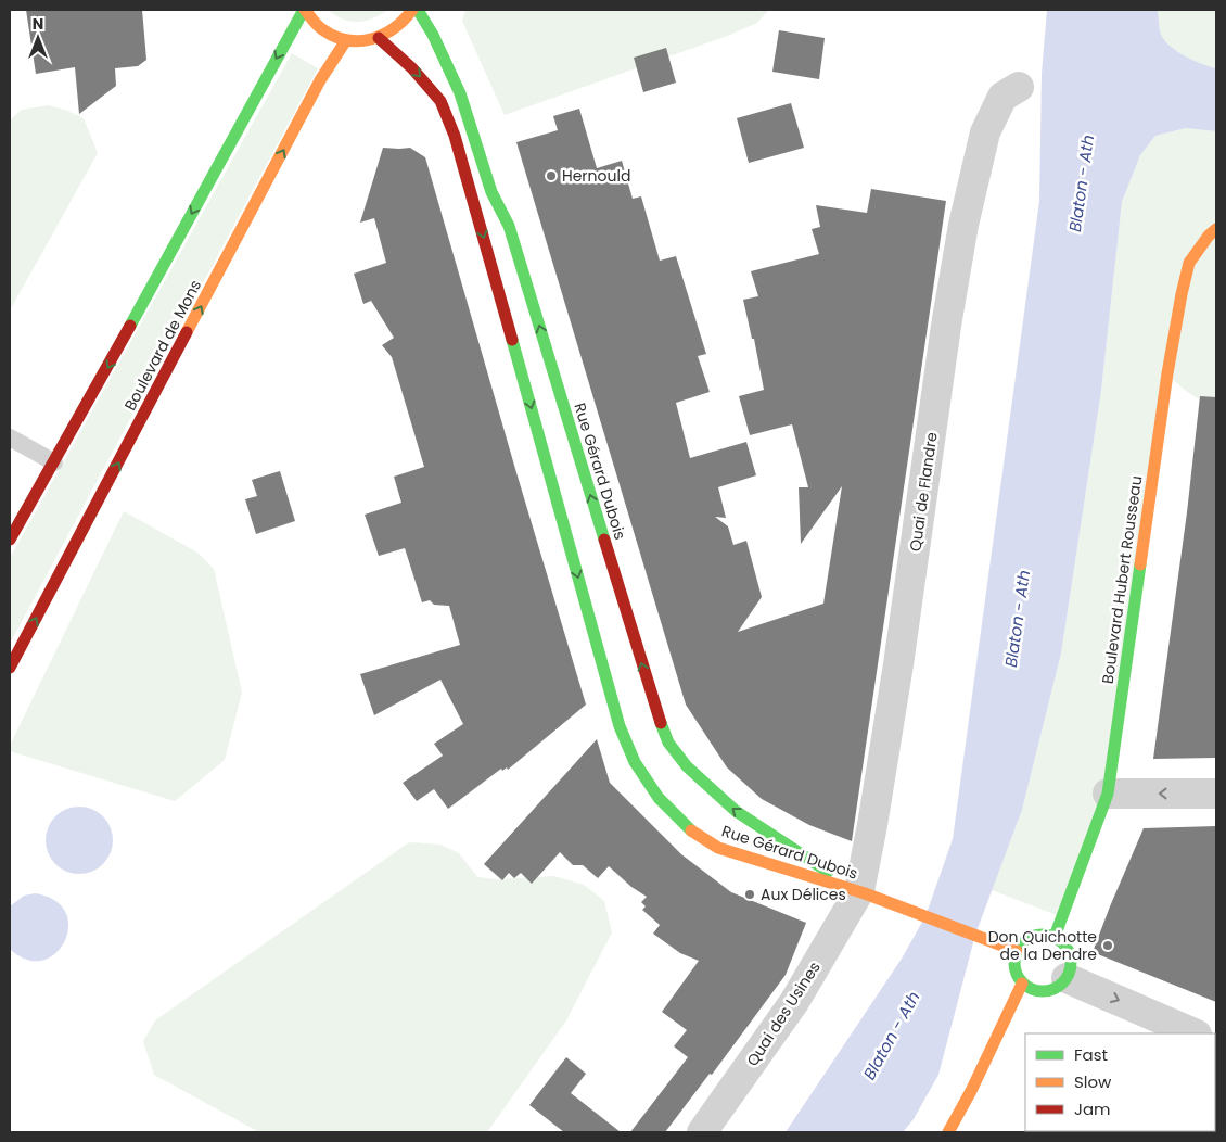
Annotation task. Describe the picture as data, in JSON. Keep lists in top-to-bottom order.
{
  "streets": {
    "street": [
      "Boulevard de Mons",
      "Rue Gérard Dubois",
      "Quai de Flandre",
      "Boulevard Hubert Rousseau",
      "Quai des Usines"
    ]
  },
  "crossings": [
    ["Rue Gérard Dubois", "Quai de Flandre"],
    ["Rue Gérard Dubois", "Quai des Usines"],
    ["Quai de Flandre", "Quai des Usines"]
  ],
  "water": ["Blaton - Ath"],
  "places": ["Hernould", "Aux Délices", "Don Quichotte de la Dendre"],
  "legend": ["Fast", "Slow", "Jam"],
  "north": "top"
}
